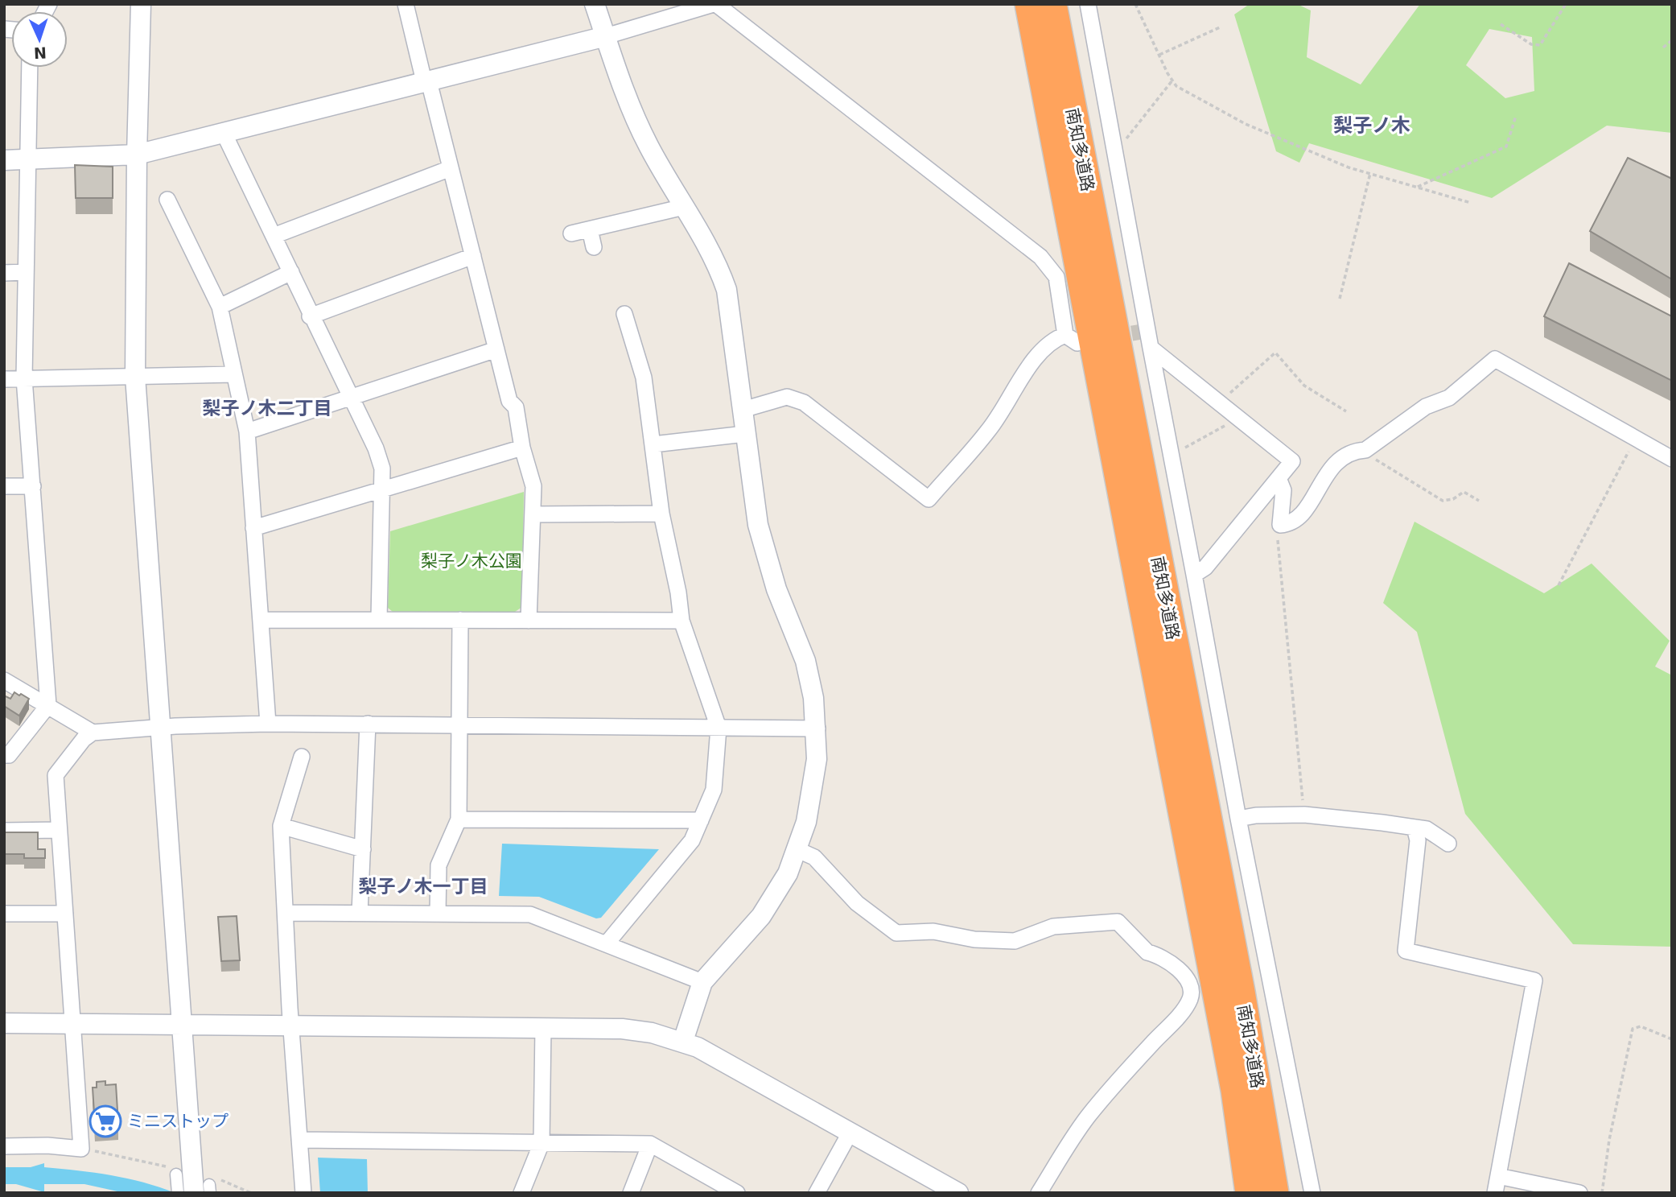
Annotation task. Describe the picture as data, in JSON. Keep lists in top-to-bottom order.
{
  "streets": {
    "highway": ["南知多道路"]
  },
  "districts": ["梨子ノ木", "梨子ノ木二丁目", "梨子ノ木一丁目"],
  "parks": ["梨子ノ木公園"],
  "places": {
    "supermarket": ["ミニストップ"]
  },
  "north": "bottom"
}
